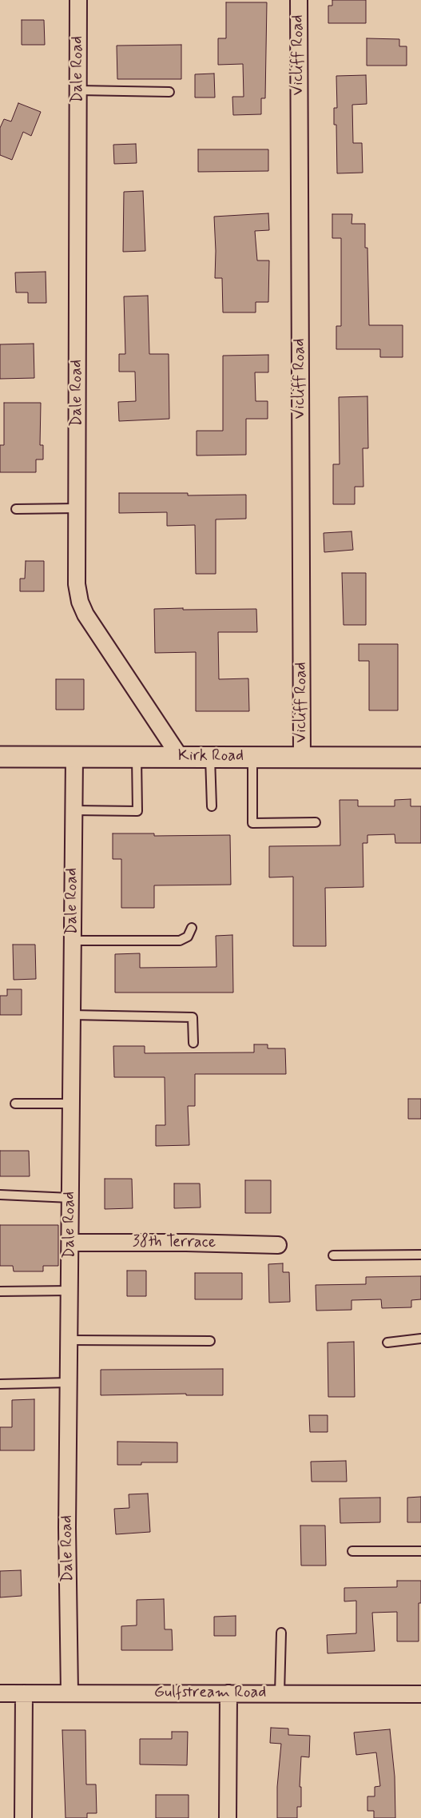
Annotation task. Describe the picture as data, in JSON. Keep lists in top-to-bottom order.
{
  "streets": {
    "street": [
      "Vicliff Road",
      "Dale Road",
      "Kirk Road",
      "38th Terrace",
      "Gulfstream Road"
    ]
  },
  "crossings": [
    ["Vicliff Road", "Kirk Road"],
    ["Dale Road", "Kirk Road"],
    ["Dale Road", "38th Terrace"],
    ["Dale Road", "Gulfstream Road"]
  ]
}
